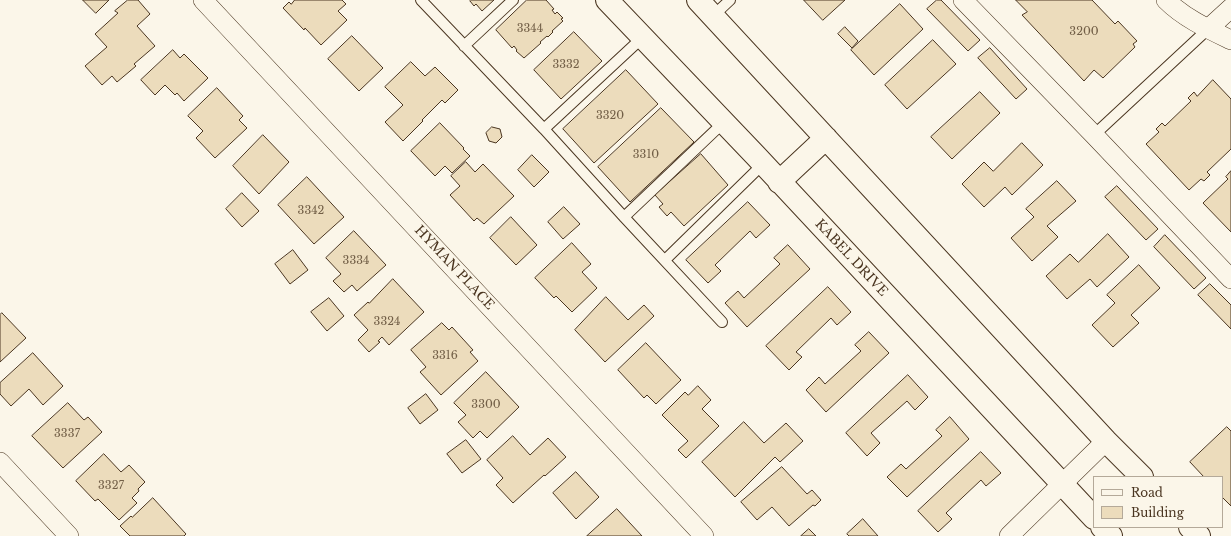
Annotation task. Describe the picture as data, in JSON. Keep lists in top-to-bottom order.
{
  "streets": {
    "street": ["KABEL DRIVE", "HYMAN PLACE"]
  },
  "house_numbers": [
    "3344",
    "3200",
    "3332",
    "3320",
    "3310",
    "3342",
    "3334",
    "3324",
    "3316",
    "3300",
    "3337",
    "3327"
  ],
  "legend": ["Road", "Building"]
}
